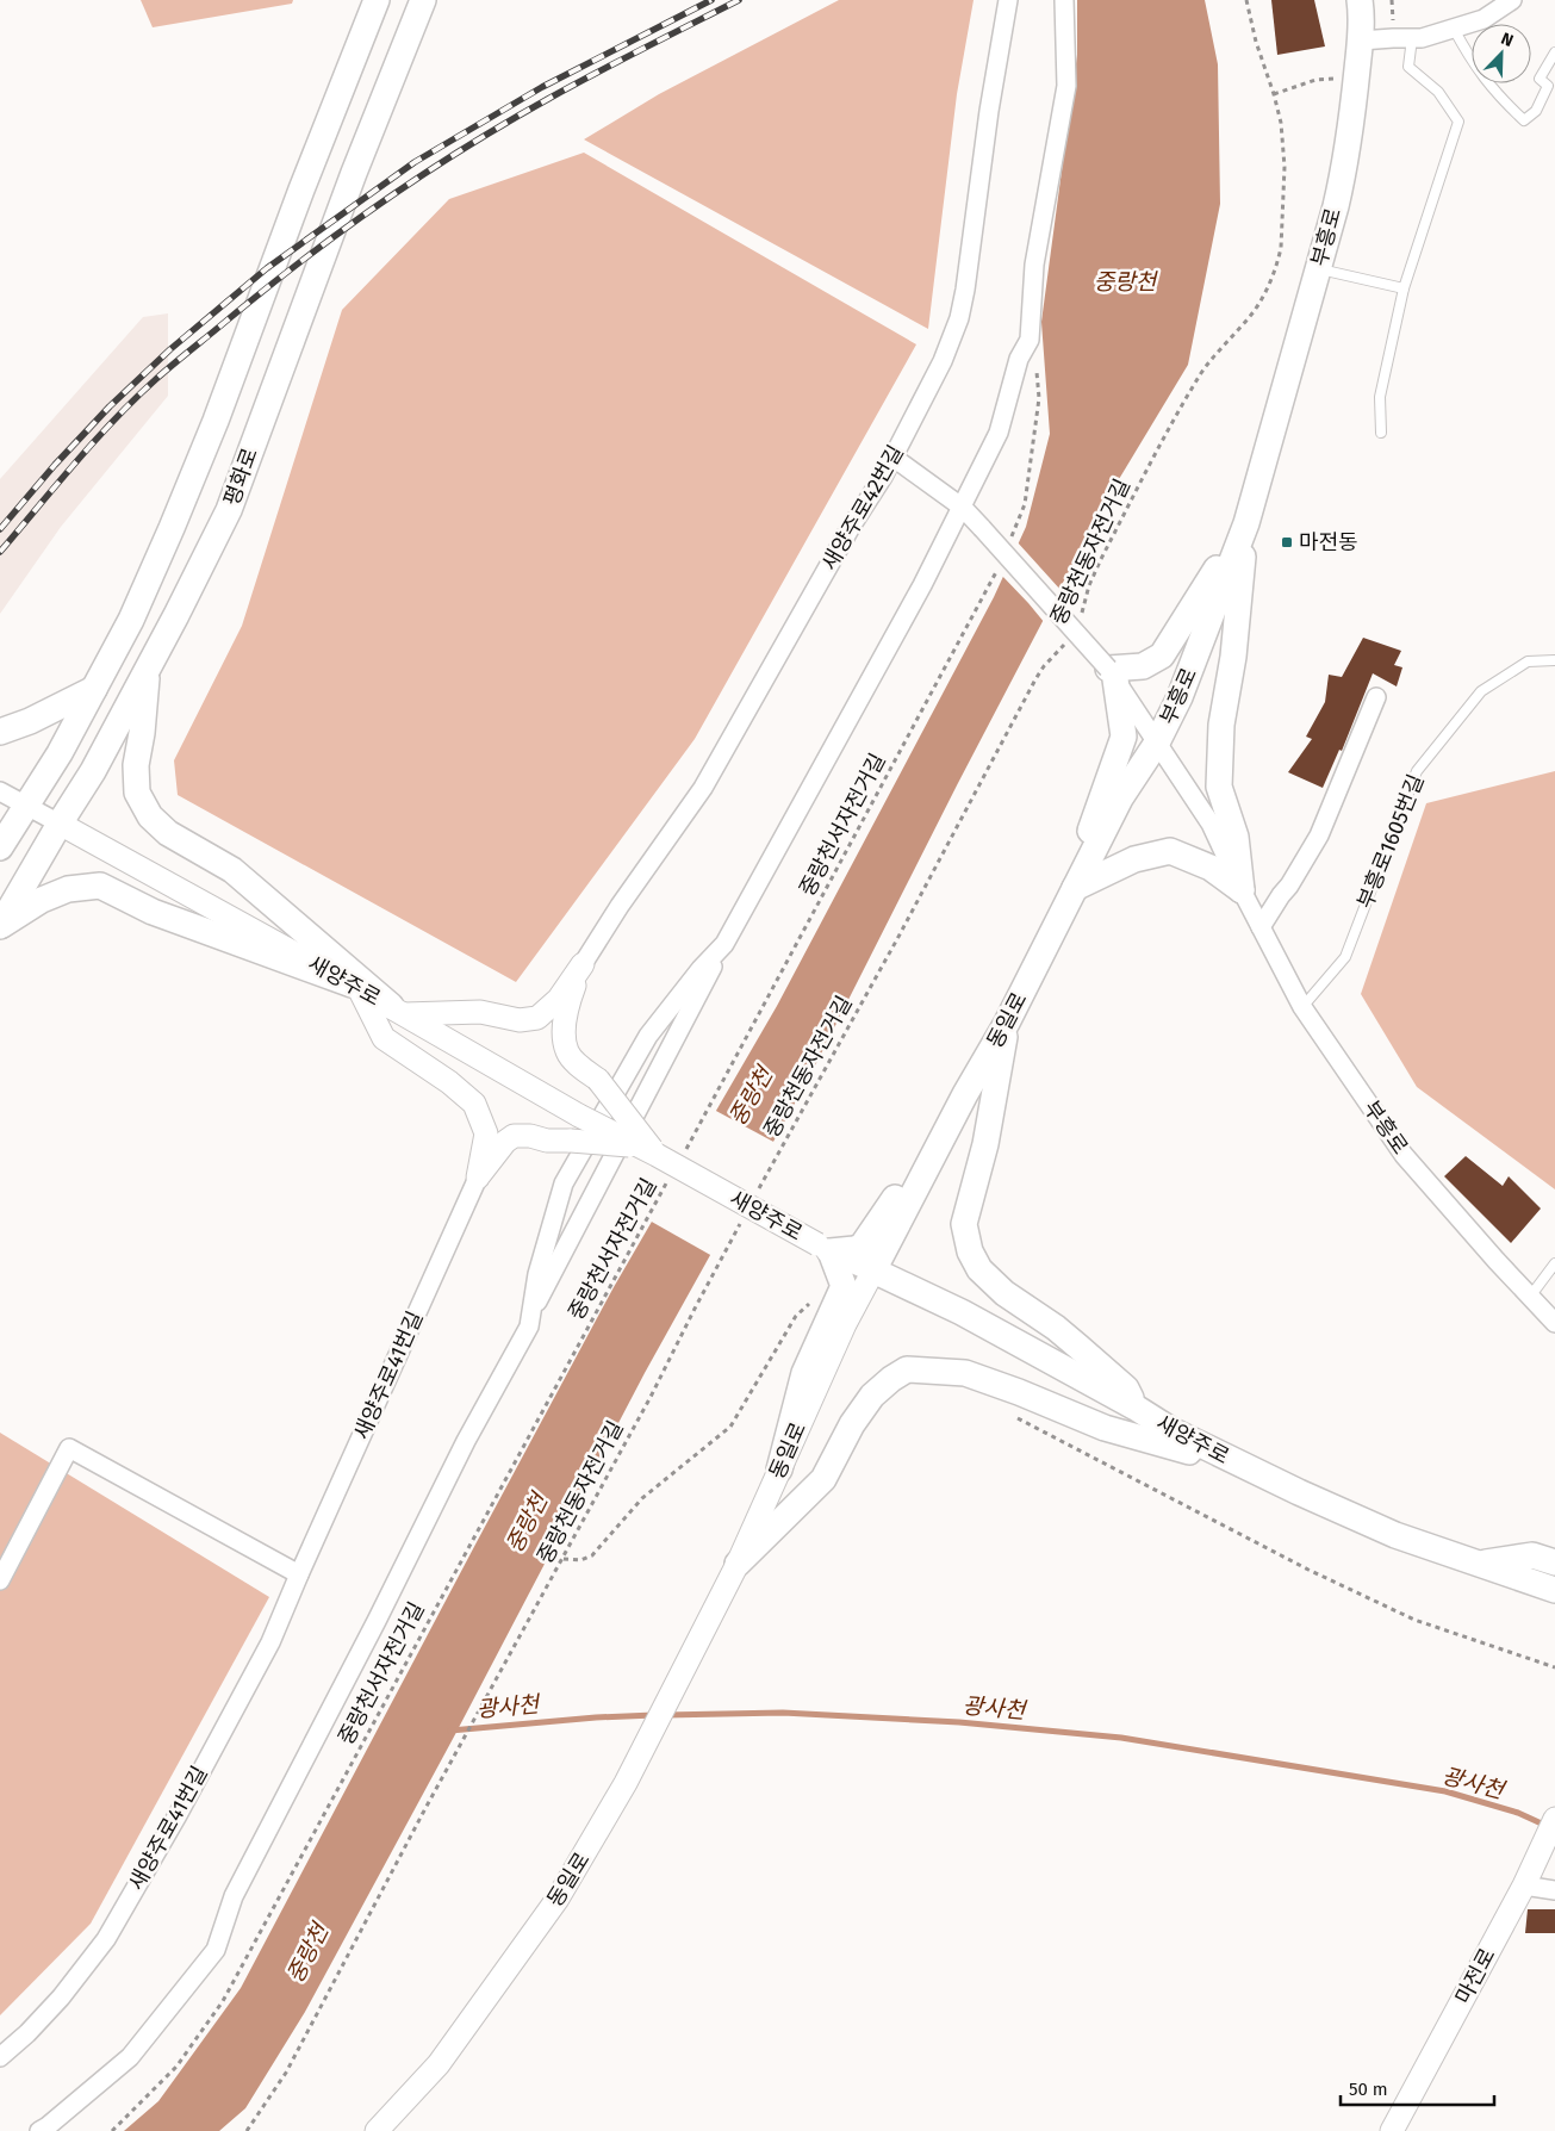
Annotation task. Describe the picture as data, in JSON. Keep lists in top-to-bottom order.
{
  "streets": {
    "main road": [
      "부흥로",
      "평화로",
      "새양주로",
      "동일로"
    ],
    "street": ["새양주로42번길", "새양주로41번길", "마전로"],
    "lane": ["부흥로1605번길"],
    "path": ["중랑천동자전거길", "중랑천서자전거길"]
  },
  "crossings": [
    ["부흥로", "부흥로1605번길"],
    ["부흥로", "동일로"],
    ["평화로", "새양주로"],
    ["새양주로", "동일로"]
  ],
  "water": ["중랑천", "광사천"],
  "places": {
    "transit": ["마전동"]
  },
  "scale_bar": "50 m",
  "north": "top right"
}
